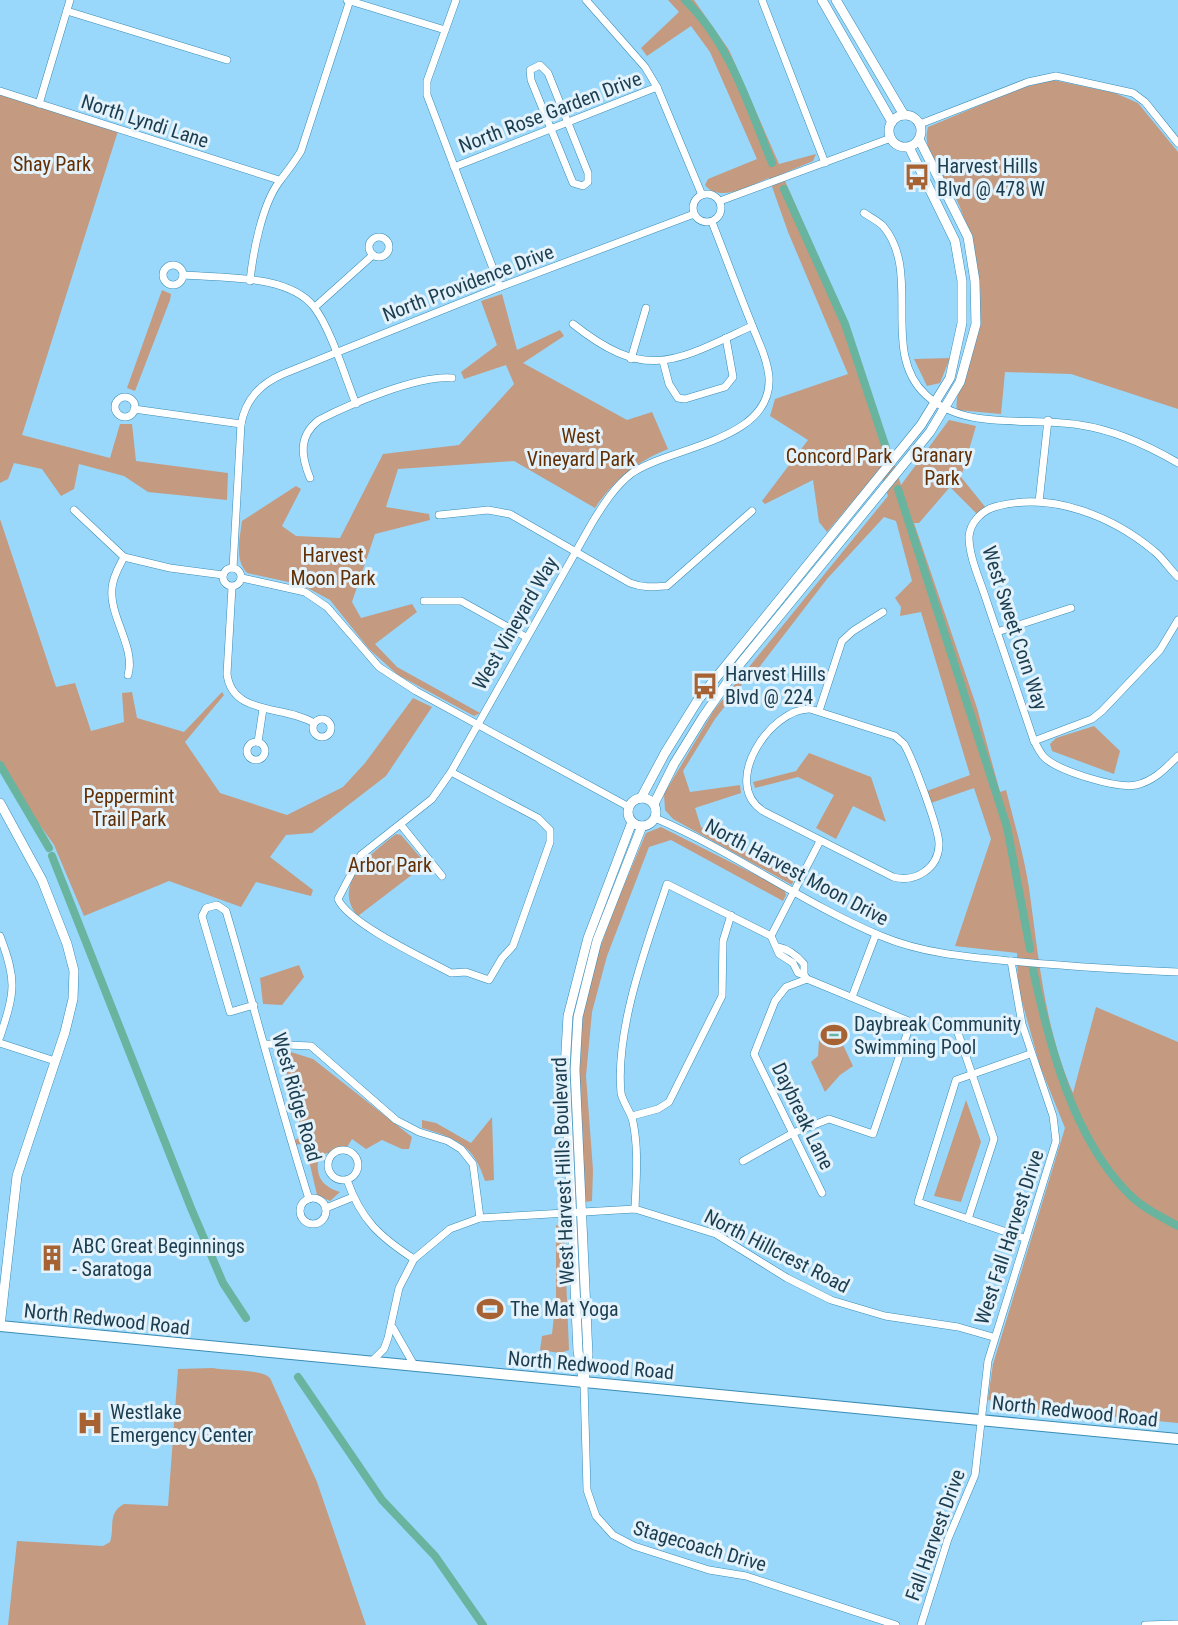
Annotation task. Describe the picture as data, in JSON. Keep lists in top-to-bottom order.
{
  "streets": {
    "main road": ["North Redwood Road"],
    "street": [
      "North Rose Garden Drive",
      "North Lyndi Lane",
      "North Providence Drive",
      "West Vineyard Way",
      "West Sweet Corn Way",
      "North Harvest Moon Drive",
      "West Ridge Road",
      "Daybreak Lane",
      "West Harvest Hills Boulevard",
      "West Fall Harvest Drive",
      "North Hillcrest Road",
      "Fall Harvest Drive",
      "Stagecoach Drive"
    ]
  },
  "crossings": [
    ["North Harvest Moon Drive", "West Harvest Hills Boulevard"],
    ["North Harvest Moon Drive", "West Fall Harvest Drive"],
    ["West Ridge Road", "North Hillcrest Road"],
    ["West Harvest Hills Boulevard", "North Hillcrest Road"],
    ["West Harvest Hills Boulevard", "North Redwood Road"],
    ["West Harvest Hills Boulevard", "Stagecoach Drive"],
    ["West Fall Harvest Drive", "North Redwood Road"],
    ["West Fall Harvest Drive", "Fall Harvest Drive"],
    ["North Redwood Road", "Fall Harvest Drive"],
    ["North Redwood Road", "Stagecoach Drive"]
  ],
  "parks": [
    "Shay Park",
    "West Vineyard Park",
    "Granary Park",
    "Concord Park",
    "Harvest Moon Park",
    "Peppermint Trail Park",
    "Arbor Park"
  ],
  "places": {
    "bus stop": ["Harvest Hills Blvd @ 478 W", "Harvest Hills Blvd @ 224"],
    "sports": ["Daybreak Community Swimming Pool", "The Mat Yoga"],
    "building": ["ABC Great Beginnings - Saratoga"],
    "hospital": ["Westlake Emergency Center"]
  }
}
